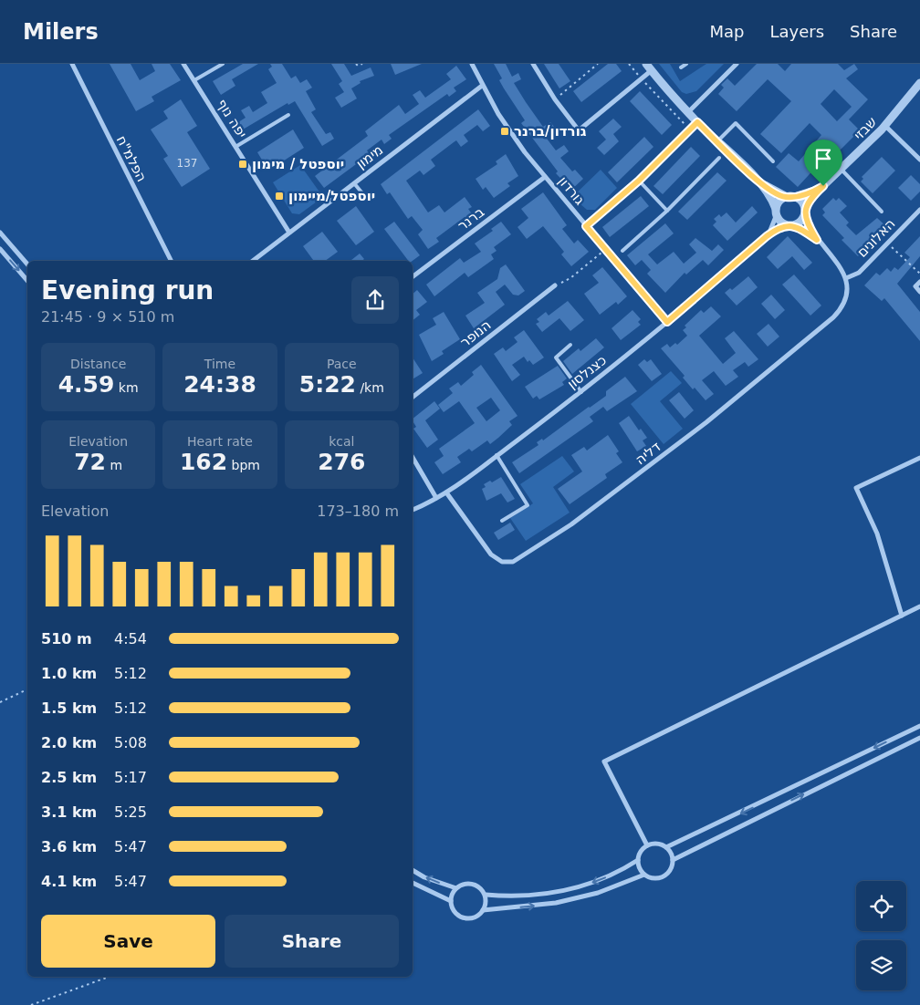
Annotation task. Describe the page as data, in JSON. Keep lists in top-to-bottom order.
{
  "streets": {
    "street": [
      "יפה נוף",
      "שבזי",
      "מימון",
      "הפלמ\"ח",
      "גורדון",
      "ברנר",
      "האלונים",
      "הנופר",
      "כצנלסון",
      "דליה"
    ]
  },
  "crossings": [
    ["יפה נוף", "מימון"],
    ["שבזי", "כצנלסון"],
    ["מימון", "גורדון"],
    ["גורדון", "ברנר"],
    ["גורדון", "כצנלסון"],
    ["האלונים", "דליה"],
    ["כצנלסון", "דליה"]
  ],
  "places": {
    "transit": ["גורדון/ברנר", "יוספטל / מימון", "יוספטל/מיימון"]
  },
  "house_numbers": ["137"],
  "page": {
    "header": "Milers",
    "nav": ["Map", "Layers", "Share"],
    "heading": ["Evening run", "21:45 · 9 × 510 m"],
    "stats": [
      ["Distance", "4.59 km"],
      ["Time", "24:38"],
      ["Pace", "5:22 /km"],
      ["Elevation", "72 m"],
      ["Heart rate", "162 bpm"],
      ["kcal", "276"]
    ],
    "chart": ["Elevation", "173–180 m"],
    "list": [
      {
        "name": "510 m",
        "note": "4:54"
      },
      {
        "name": "1.0 km",
        "note": "5:12"
      },
      {
        "name": "1.5 km",
        "note": "5:12"
      },
      {
        "name": "2.0 km",
        "note": "5:08"
      },
      {
        "name": "2.5 km",
        "note": "5:17"
      },
      {
        "name": "3.1 km",
        "note": "5:25"
      },
      {
        "name": "3.6 km",
        "note": "5:47"
      },
      {
        "name": "4.1 km",
        "note": "5:47"
      }
    ],
    "buttons": ["Save", "Share"]
  }
}
